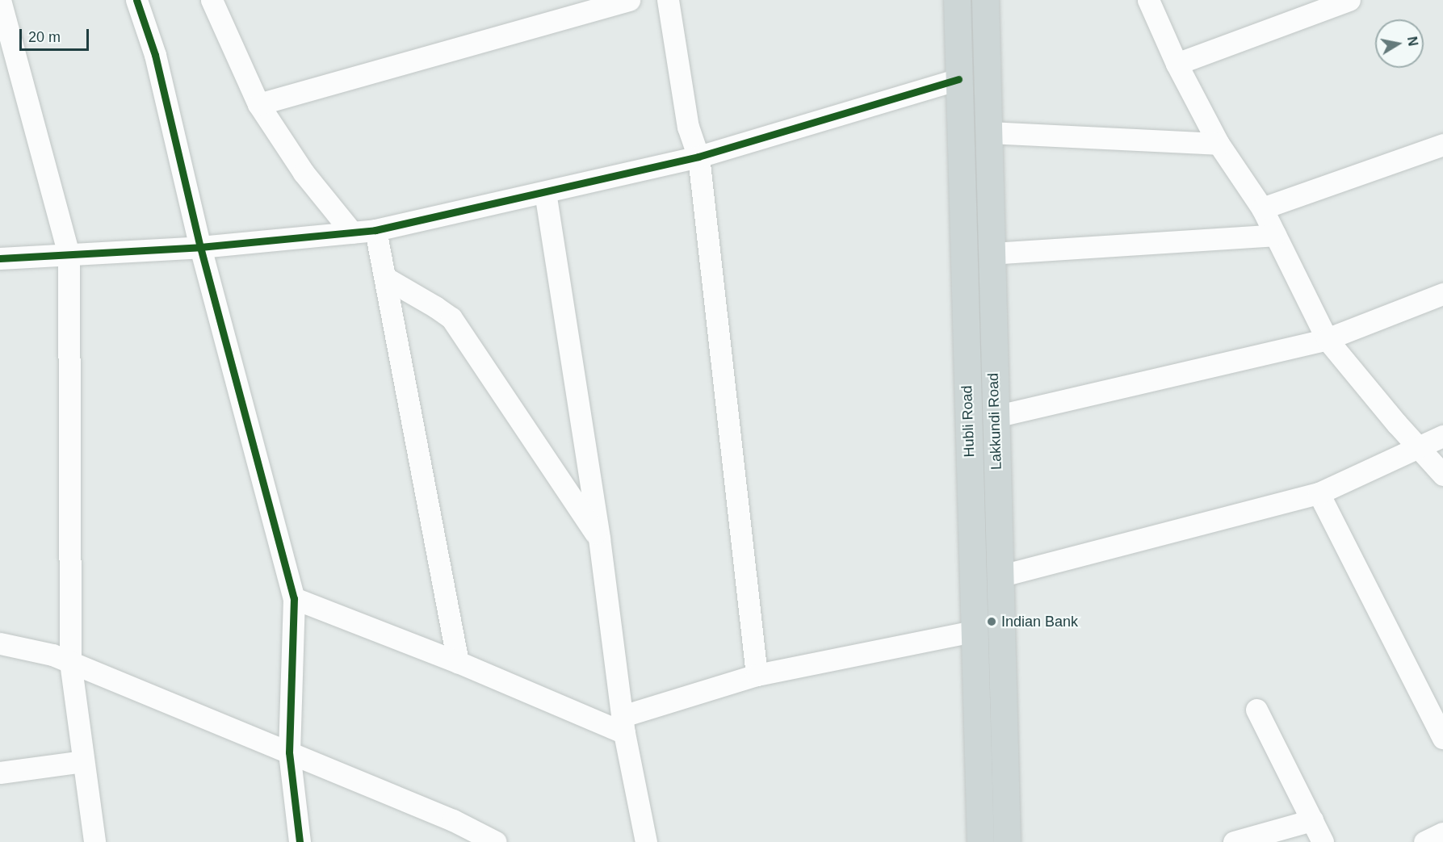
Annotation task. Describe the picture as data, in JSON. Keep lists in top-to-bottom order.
{
  "streets": {
    "main road": ["Hubli Road", "Lakkundi Road"]
  },
  "places": ["Indian Bank"],
  "scale_bar": "20 m",
  "north": "right"
}
